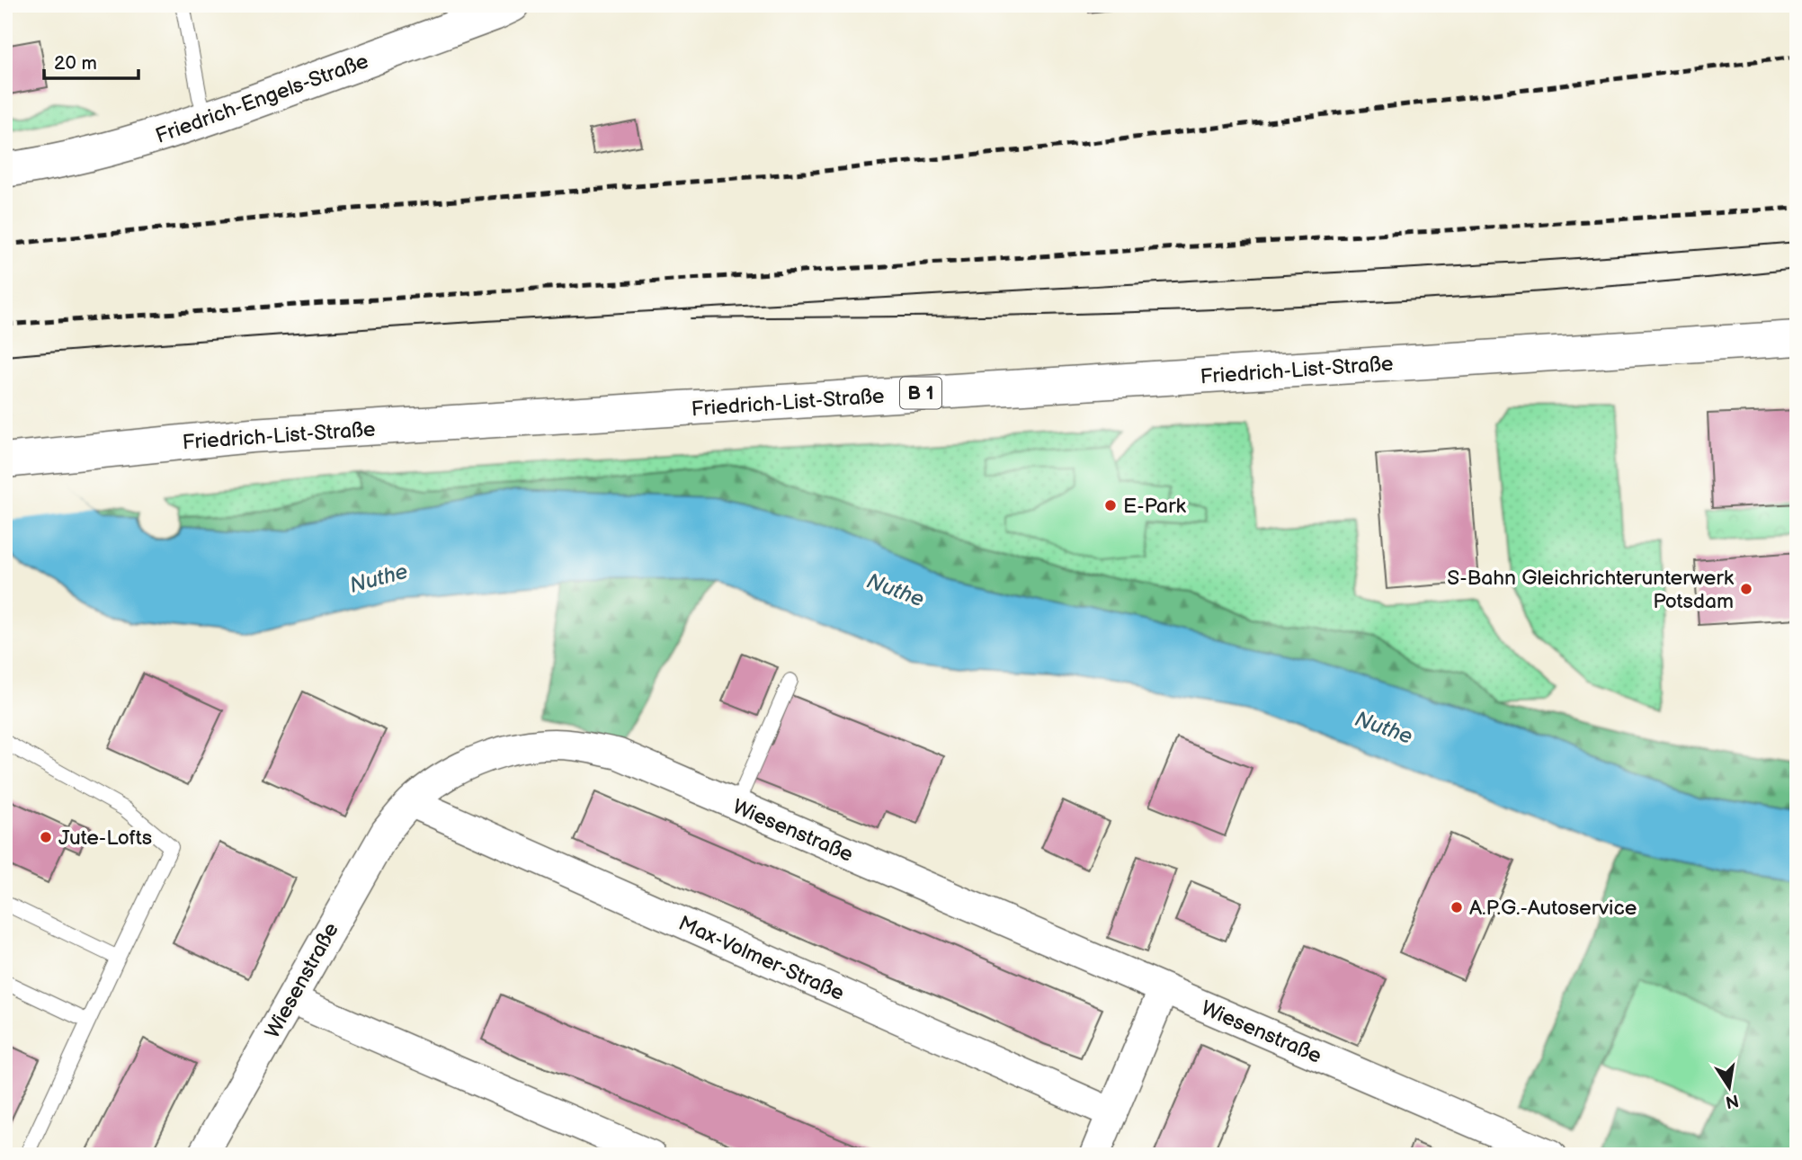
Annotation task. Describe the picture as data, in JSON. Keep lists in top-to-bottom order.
{
  "streets": {
    "main road": ["Friedrich-Engels-Straße", "Friedrich-List-Straße", "B 1"],
    "street": ["Wiesenstraße", "Max-Volmer-Straße"]
  },
  "crossings": [
    ["Wiesenstraße", "Max-Volmer-Straße"]
  ],
  "water": ["Nuthe"],
  "places": [
    "E-Park",
    "S-Bahn Gleichrichterunterwerk Potsdam",
    "Jute-Lofts",
    "A.P.G.-Autoservice"
  ],
  "scale_bar": "20 m",
  "north": "bottom"
}
